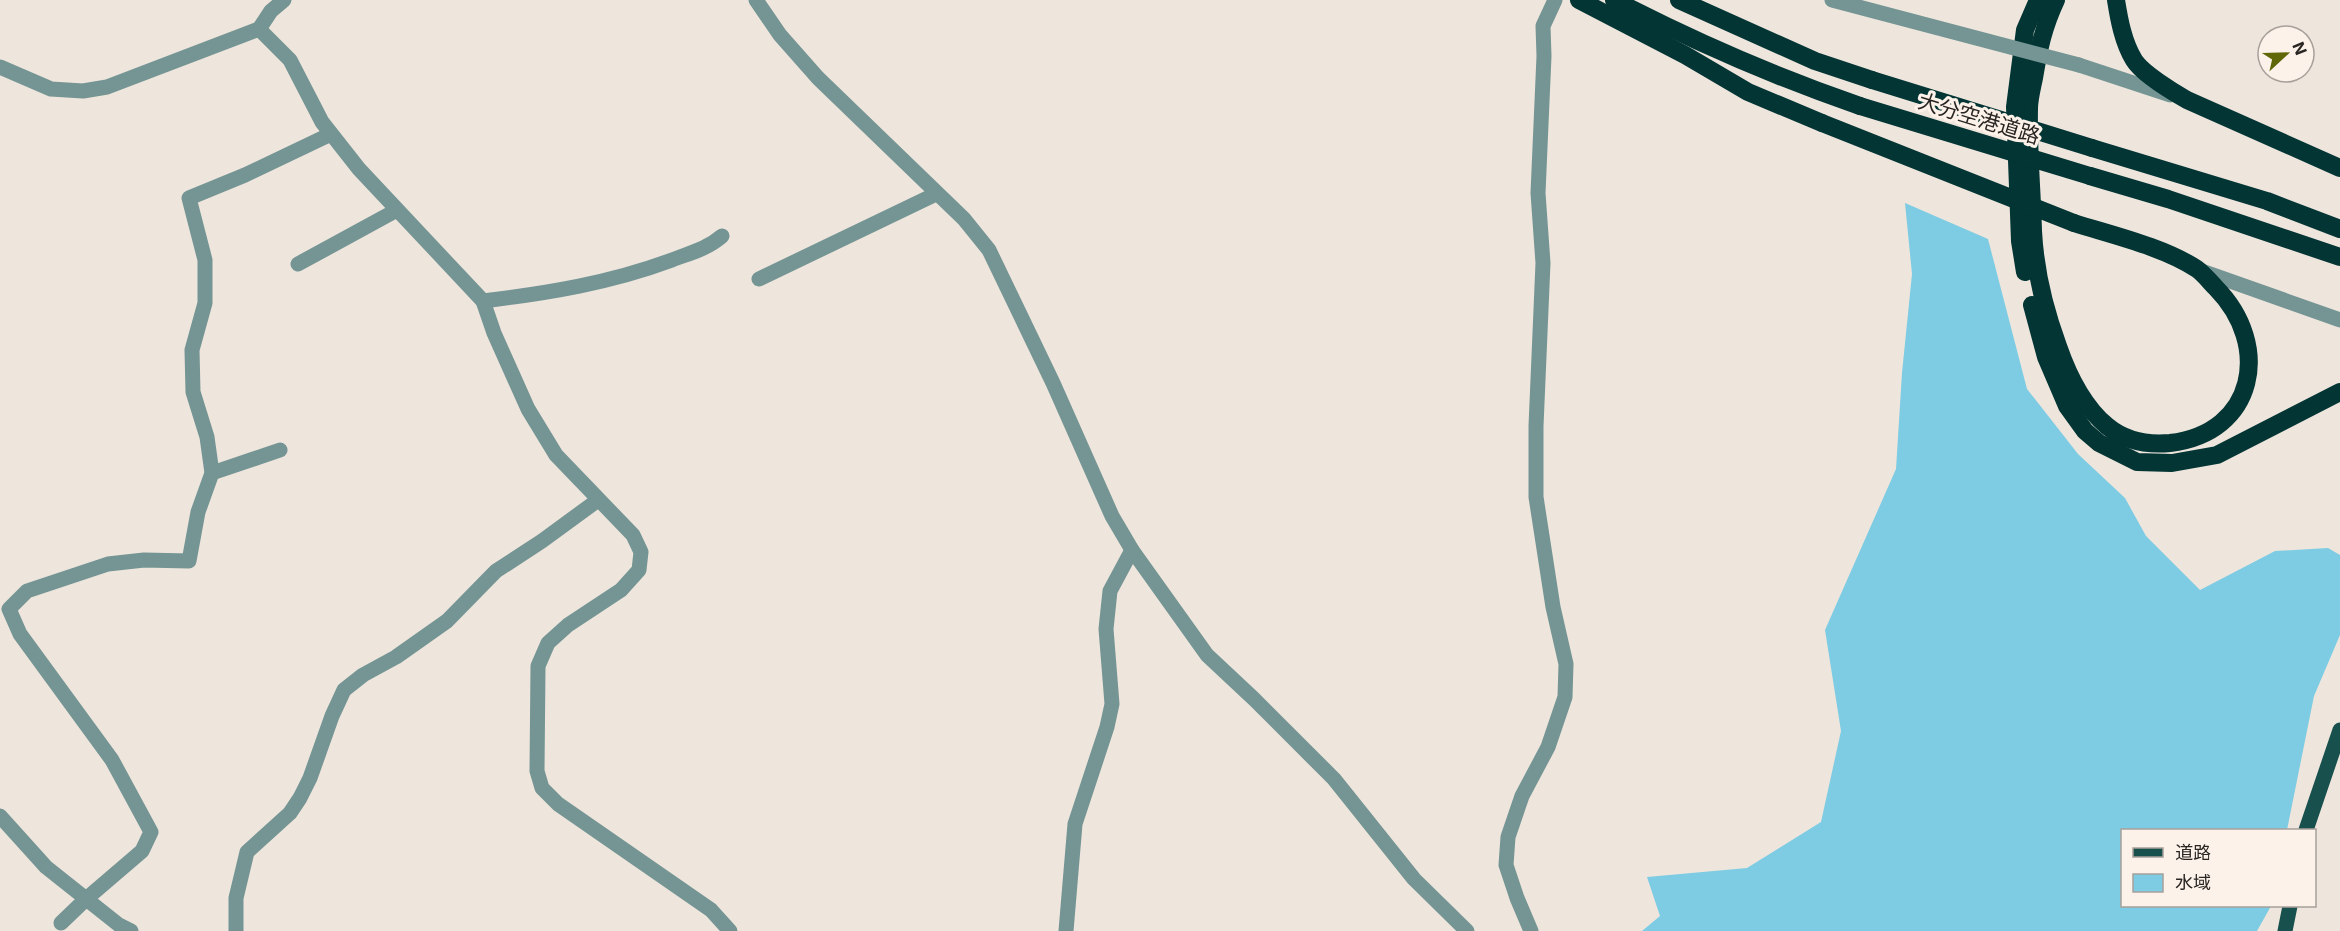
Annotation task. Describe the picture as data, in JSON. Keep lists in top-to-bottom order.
{
  "streets": {
    "highway": ["大分空港道路"]
  },
  "legend": ["道路", "水域"],
  "north": "right"
}
